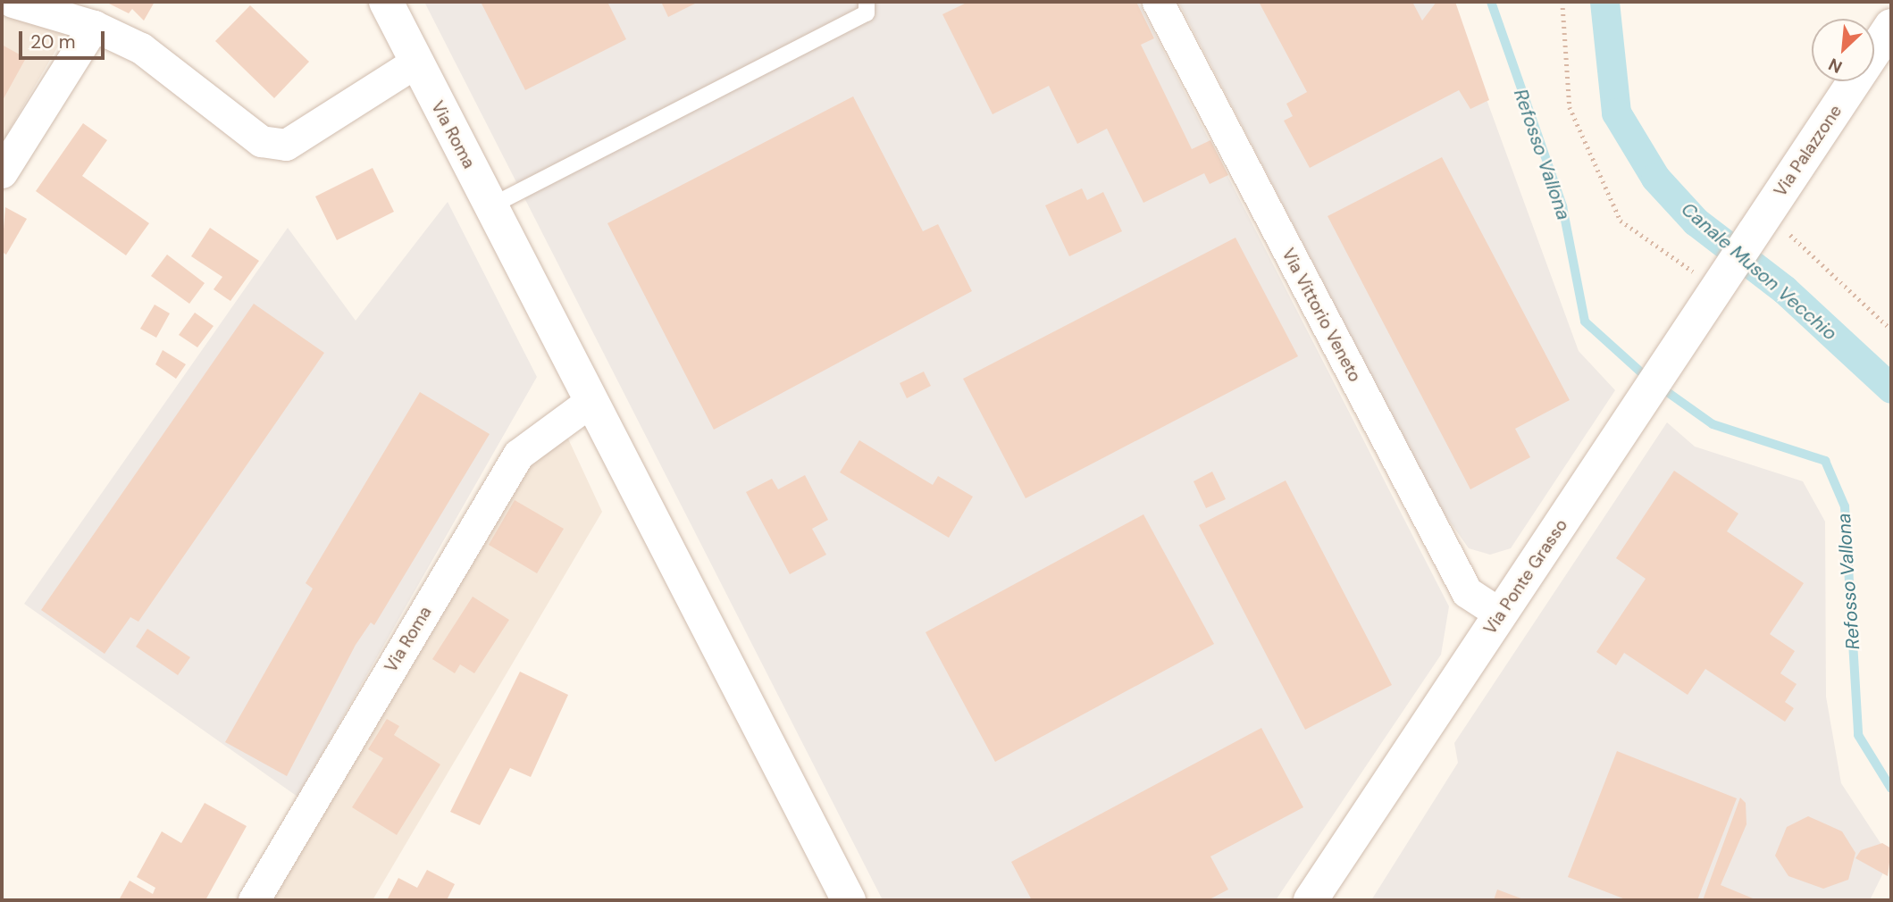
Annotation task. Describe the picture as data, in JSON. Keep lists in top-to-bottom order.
{
  "streets": {
    "street": [
      "Via Roma",
      "Via Palazzone",
      "Via Vittorio Veneto",
      "Via Ponte Grasso"
    ]
  },
  "crossings": [
    ["Via Palazzone", "Via Ponte Grasso"],
    ["Via Vittorio Veneto", "Via Ponte Grasso"]
  ],
  "water": ["Refosso Vallona", "Canale Muson Vecchio"],
  "scale_bar": "20 m",
  "north": "bottom left"
}
